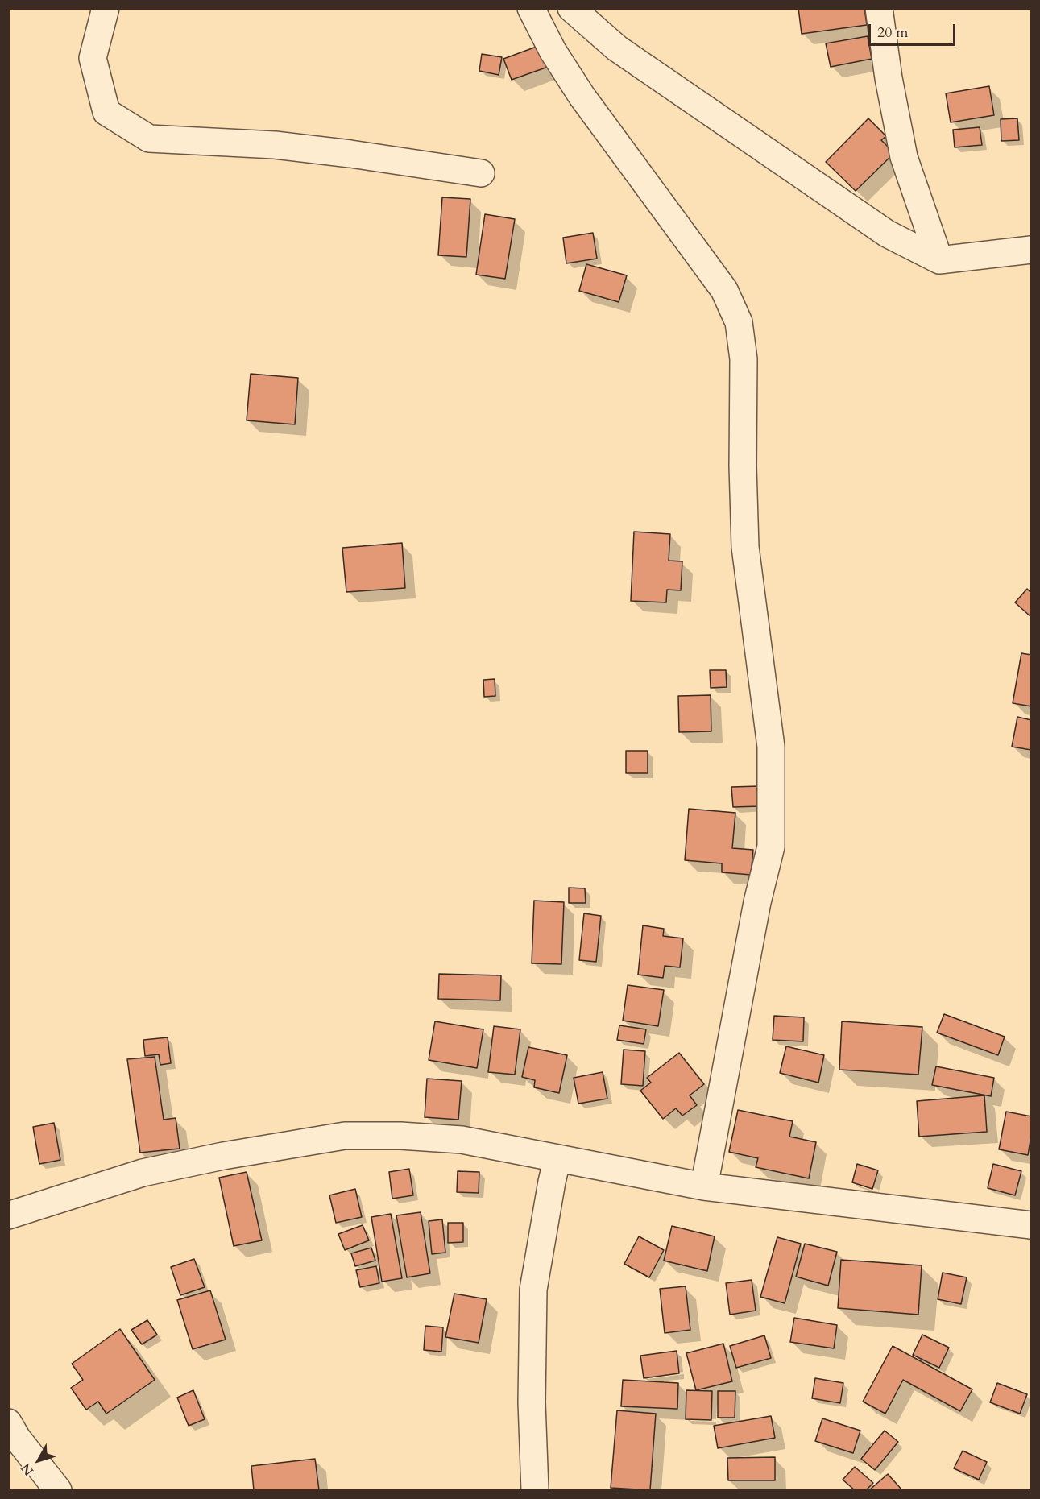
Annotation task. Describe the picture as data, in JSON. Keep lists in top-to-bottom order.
{
  "scale_bar": "20 m",
  "north": "bottom left"
}
